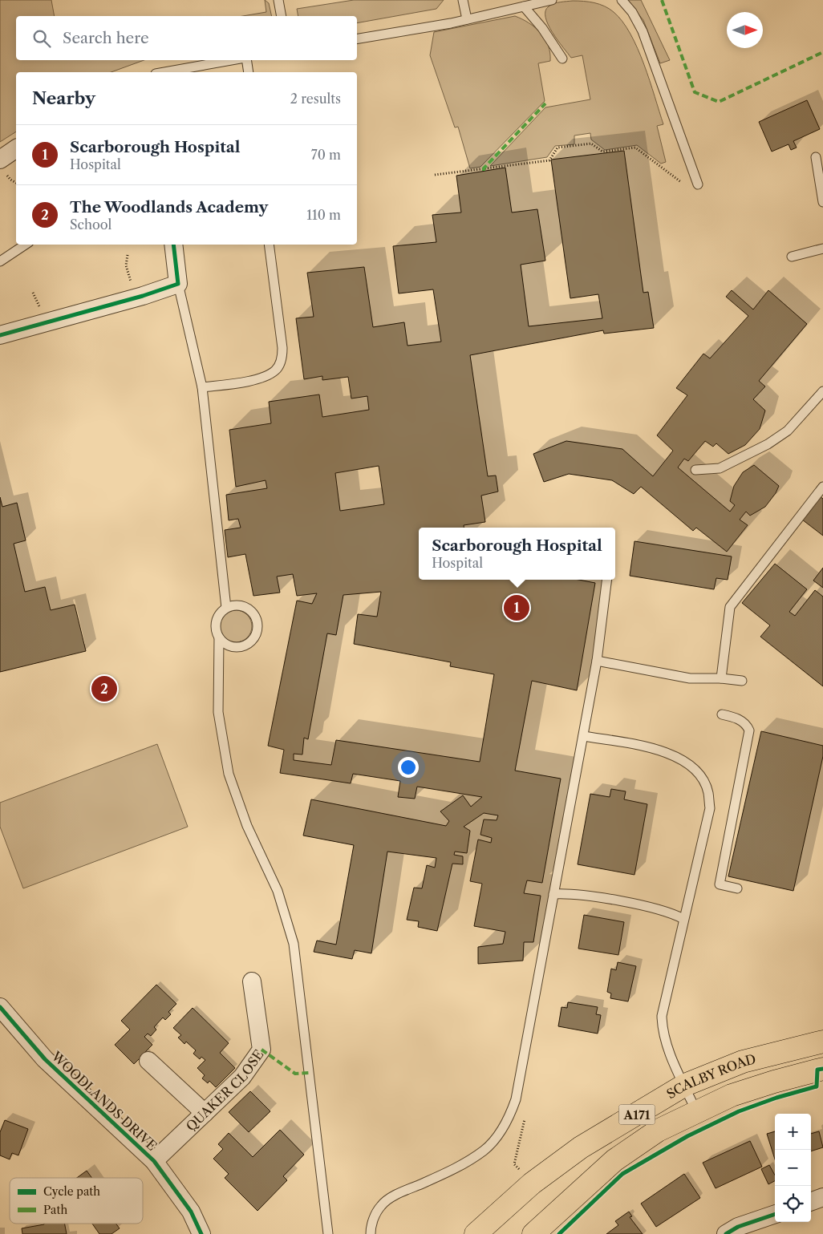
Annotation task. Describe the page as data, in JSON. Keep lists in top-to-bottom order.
{
  "streets": {
    "highway": ["SCALBY ROAD", "A171"],
    "street": ["QUAKER CLOSE", "WOODLANDS DRIVE"]
  },
  "crossings": [
    ["QUAKER CLOSE", "WOODLANDS DRIVE"]
  ],
  "legend": ["Cycle path", "Path"],
  "north": "right",
  "page": {
    "search": "Search here",
    "heading": ["Nearby", "2 results"],
    "list": [
      {
        "mark": "1",
        "name": "Scarborough Hospital",
        "note": "Hospital",
        "value": "70 m"
      },
      {
        "mark": "2",
        "name": "The Woodlands Academy",
        "note": "School",
        "value": "110 m"
      }
    ],
    "popup": ["Scarborough Hospital", "Hospital"],
    "pins": ["1", "2"],
    "map_buttons": ["+", "−"]
  }
}
